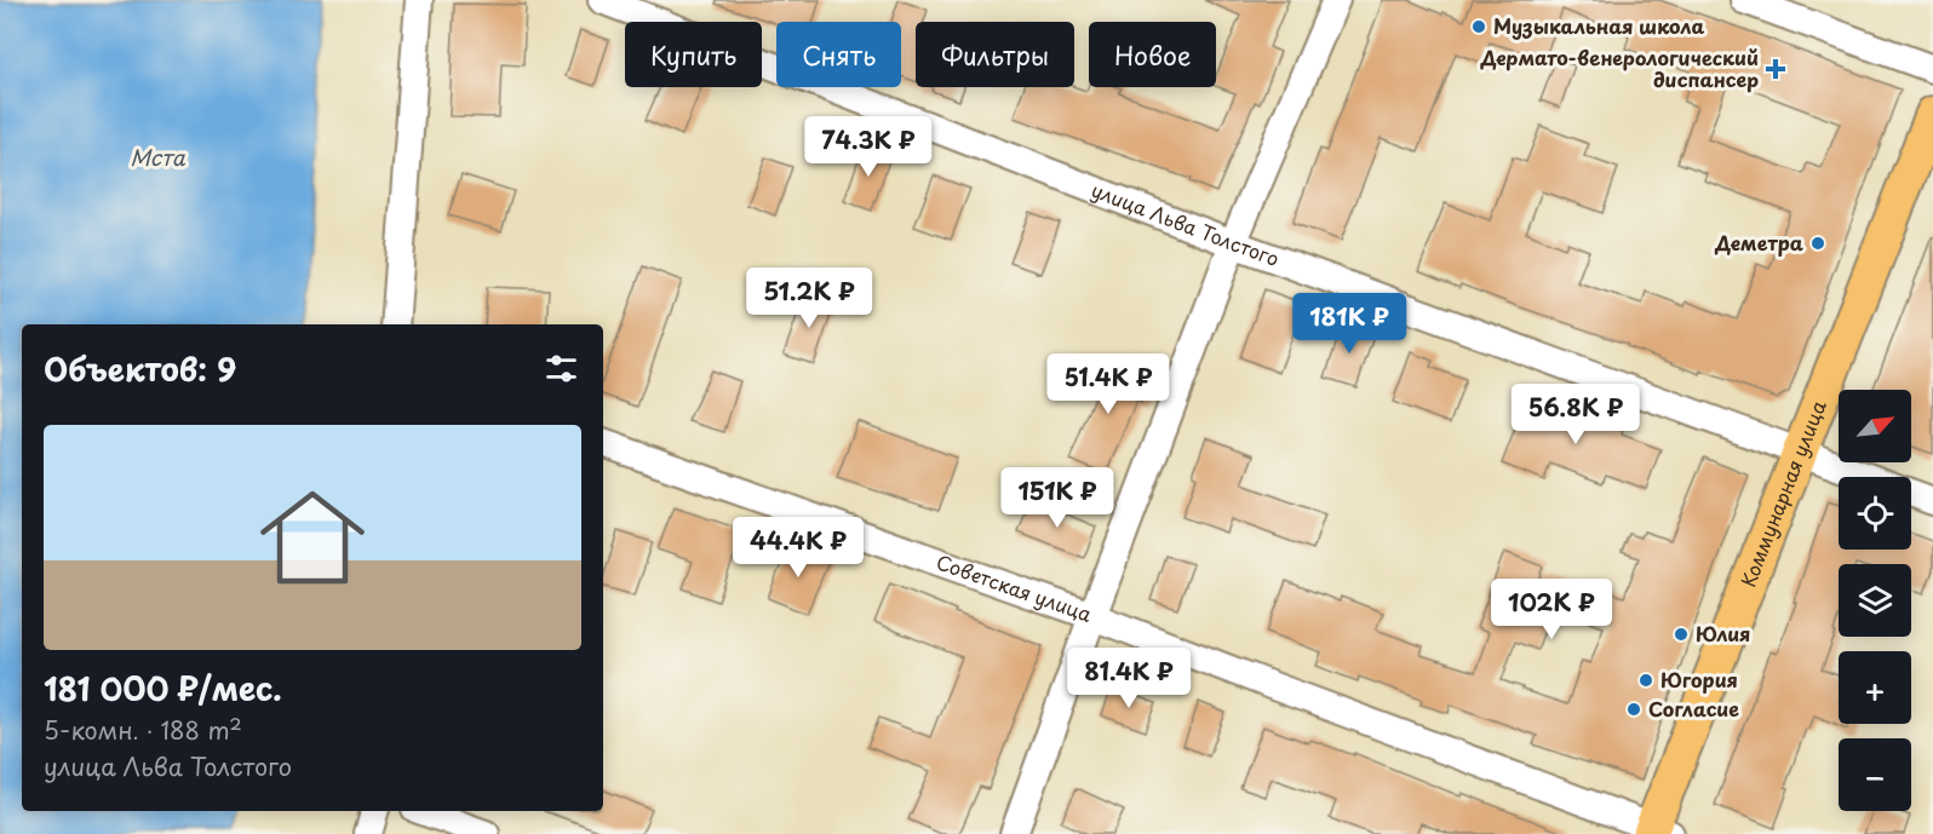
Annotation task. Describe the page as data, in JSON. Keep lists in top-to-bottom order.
{
  "streets": {
    "main road": ["Коммунарная улица"],
    "street": ["улица Льва Толстого", "Советская улица"]
  },
  "crossings": [
    ["улица Льва Толстого", "Коммунарная улица"],
    ["Коммунарная улица", "Советская улица"]
  ],
  "water": ["Мста"],
  "places": {
    "other": [
      "Mузыкальная школа",
      "Деметра",
      "Юлия",
      "Югория",
      "Согласие"
    ],
    "health": ["Дермато-венерологический диспансер"]
  },
  "north": "top right",
  "page": {
    "chip": [
      "Купить",
      "Снять",
      "Фильтры",
      "Новое"
    ],
    "price": [
      "74.3K ₽",
      "51.2K ₽",
      "181K ₽",
      "51.4K ₽",
      "56.8K ₽",
      "151K ₽",
      "44.4K ₽",
      "102K ₽",
      "81.4K ₽"
    ],
    "heading": "Объектов: 9",
    "map_buttons": ["+", "−"],
    "list": [
      {
        "name": "181 000 ₽/мес.",
        "note": "5-комн. · 188 m² · улица Льва Толстого"
      }
    ]
  }
}
